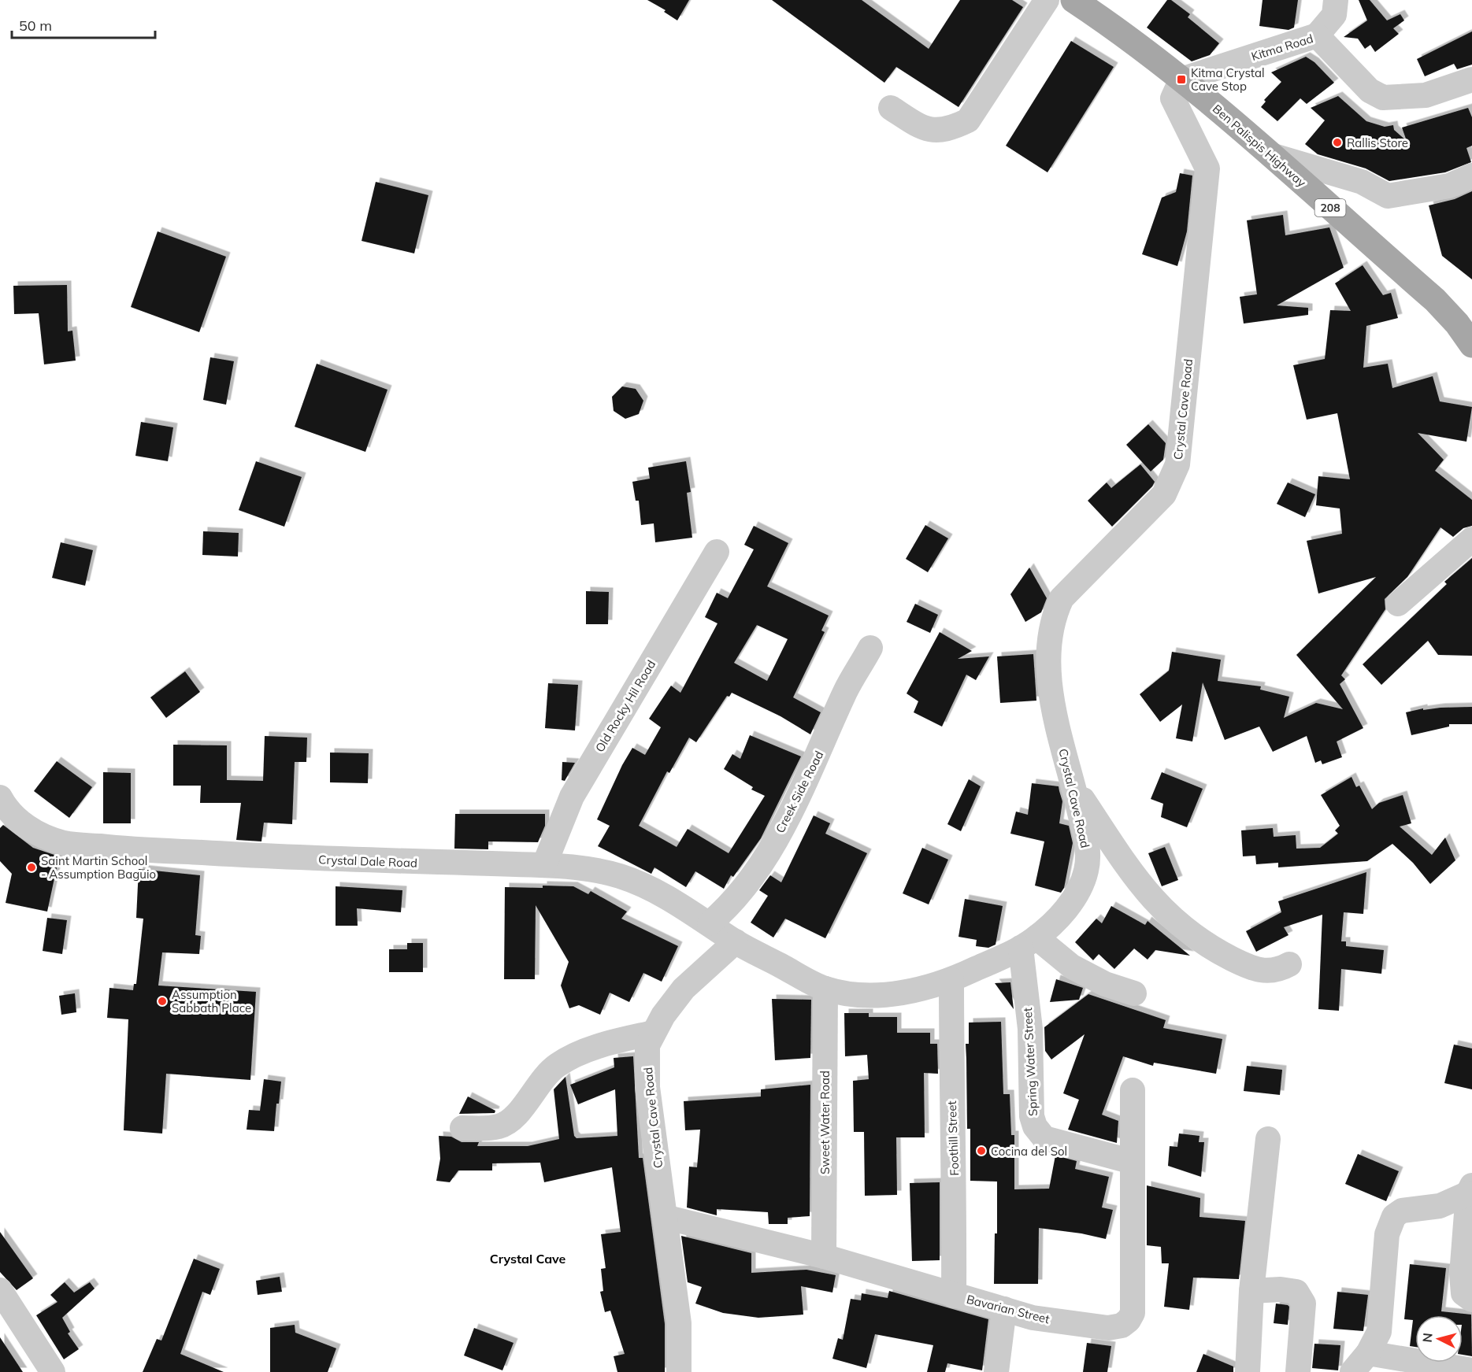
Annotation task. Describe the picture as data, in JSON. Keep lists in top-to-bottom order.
{
  "streets": {
    "main road": ["Ben Palispis Highway", "208"],
    "street": [
      "Kitma Road",
      "Crystal Cave Road",
      "Old Rocky Hil Road",
      "Creek Side Road",
      "Crystal Dale Road",
      "Spring Water Street",
      "Sweet Water Road",
      "Foothill Street",
      "Bavarian Street"
    ]
  },
  "crossings": [
    ["Kitma Road", "Ben Palispis Highway"],
    ["Kitma Road", "Crystal Cave Road"],
    ["Ben Palispis Highway", "Crystal Cave Road"],
    ["Crystal Cave Road", "Crystal Dale Road"],
    ["Crystal Cave Road", "Spring Water Street"],
    ["Crystal Cave Road", "Sweet Water Road"],
    ["Crystal Cave Road", "Foothill Street"],
    ["Crystal Cave Road", "Bavarian Street"],
    ["Old Rocky Hil Road", "Crystal Dale Road"],
    ["Creek Side Road", "Crystal Dale Road"],
    ["Spring Water Street", "Bavarian Street"],
    ["Sweet Water Road", "Bavarian Street"],
    ["Foothill Street", "Bavarian Street"]
  ],
  "districts": ["Crystal Cave"],
  "places": {
    "transit": ["Kitma Crystal Cave Stop"],
    "other": [
      "Rallis Store",
      "Saint Martin School - Assumption Baguio",
      "Assumption Sabbath Place",
      "Cocina del Sol"
    ]
  },
  "scale_bar": "50 m",
  "north": "left"
}
